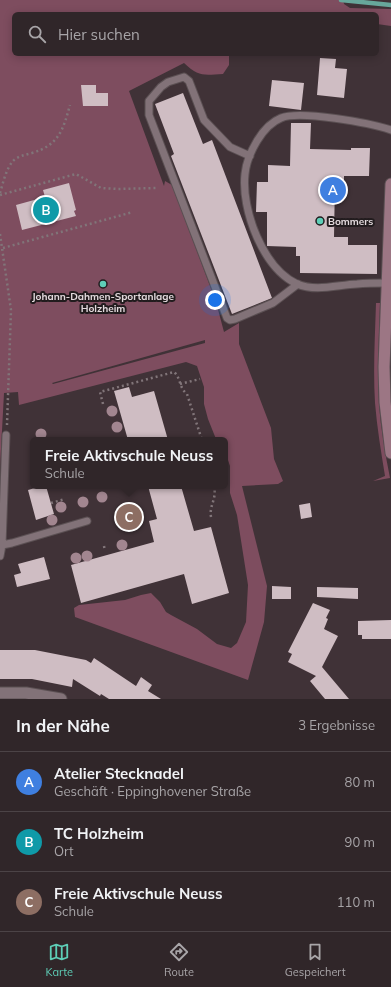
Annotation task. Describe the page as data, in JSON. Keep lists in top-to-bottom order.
{
  "places": ["Bommers", "Johann-Dahmen-Sportanlage Holzheim"],
  "page": {
    "search": "Hier suchen",
    "pins": ["A", "B", "C"],
    "popup": ["Freie Aktivschule Neuss", "Schule"],
    "heading": ["In der Nähe", "3 Ergebnisse"],
    "list": [
      {
        "mark": "A",
        "name": "Atelier Stecknadel",
        "note": "Geschäft · Eppinghovener Straße",
        "value": "80 m"
      },
      {
        "mark": "B",
        "name": "TC Holzheim",
        "note": "Ort",
        "value": "90 m"
      },
      {
        "mark": "C",
        "name": "Freie Aktivschule Neuss",
        "note": "Schule",
        "value": "110 m"
      }
    ],
    "nav": ["Karte", "Route", "Gespeichert"]
  }
}
